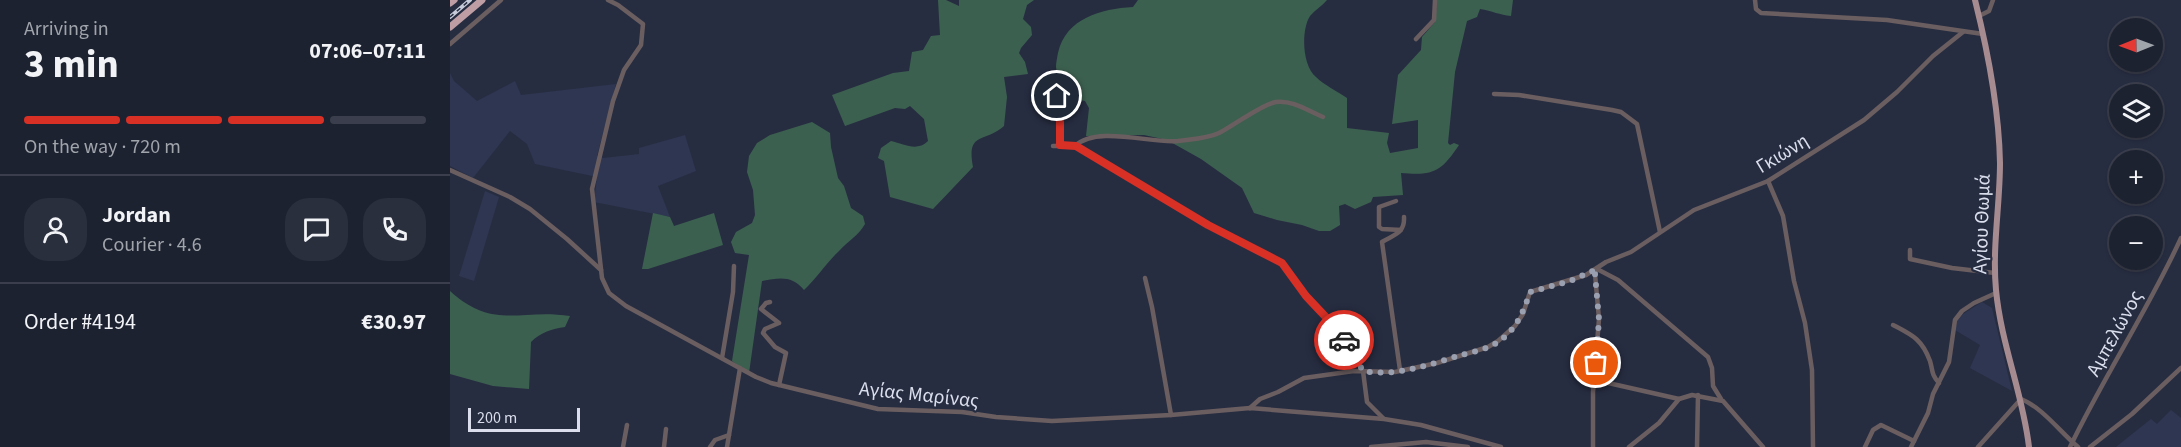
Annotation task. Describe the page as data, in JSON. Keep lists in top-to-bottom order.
{
  "streets": {
    "main road": ["Αγίου Θωμά"],
    "street": ["Γκιώνη", "Αμπελώνος", "Αγίας Μαρίνας"]
  },
  "crossings": [
    ["Γκιώνη", "Αγίας Μαρίνας"]
  ],
  "scale_bar": "200 m",
  "north": "left",
  "page": {
    "heading": ["3 min", "Arriving in", "07:06–07:11"],
    "panel": [
      "Jordan",
      "Courier · 4.6",
      "Order #4194",
      "€30.97"
    ],
    "map_buttons": ["+", "−"],
    "bar": "On the way · 720 m",
    "scale": "200 m"
  }
}
